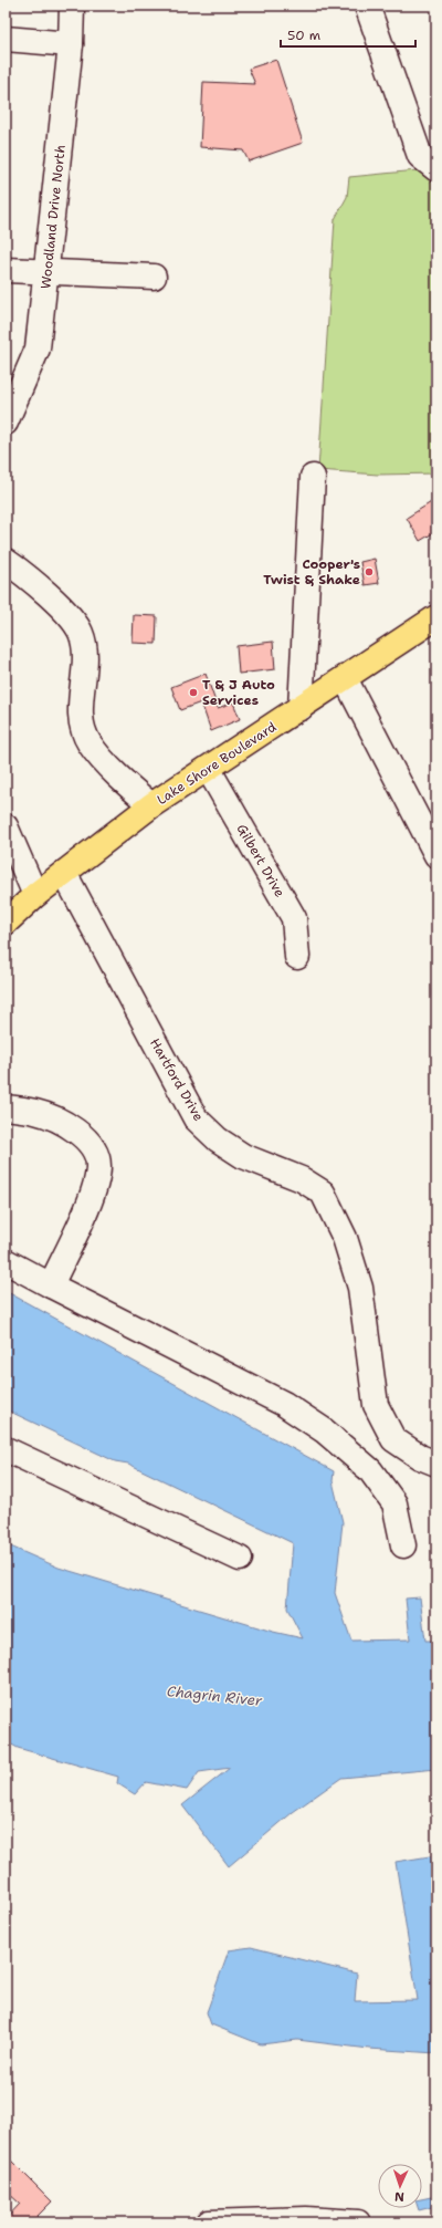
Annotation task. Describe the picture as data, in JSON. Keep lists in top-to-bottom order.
{
  "streets": {
    "main road": ["Lake Shore Boulevard"],
    "street": ["Woodland Drive North", "Gilbert Drive", "Hartford Drive"]
  },
  "crossings": [
    ["Lake Shore Boulevard", "Gilbert Drive"],
    ["Lake Shore Boulevard", "Hartford Drive"]
  ],
  "water": ["Chagrin River"],
  "places": ["Cooper's Twist & Shake", "T & J Auto Services"],
  "scale_bar": "50 m",
  "north": "bottom"
}
